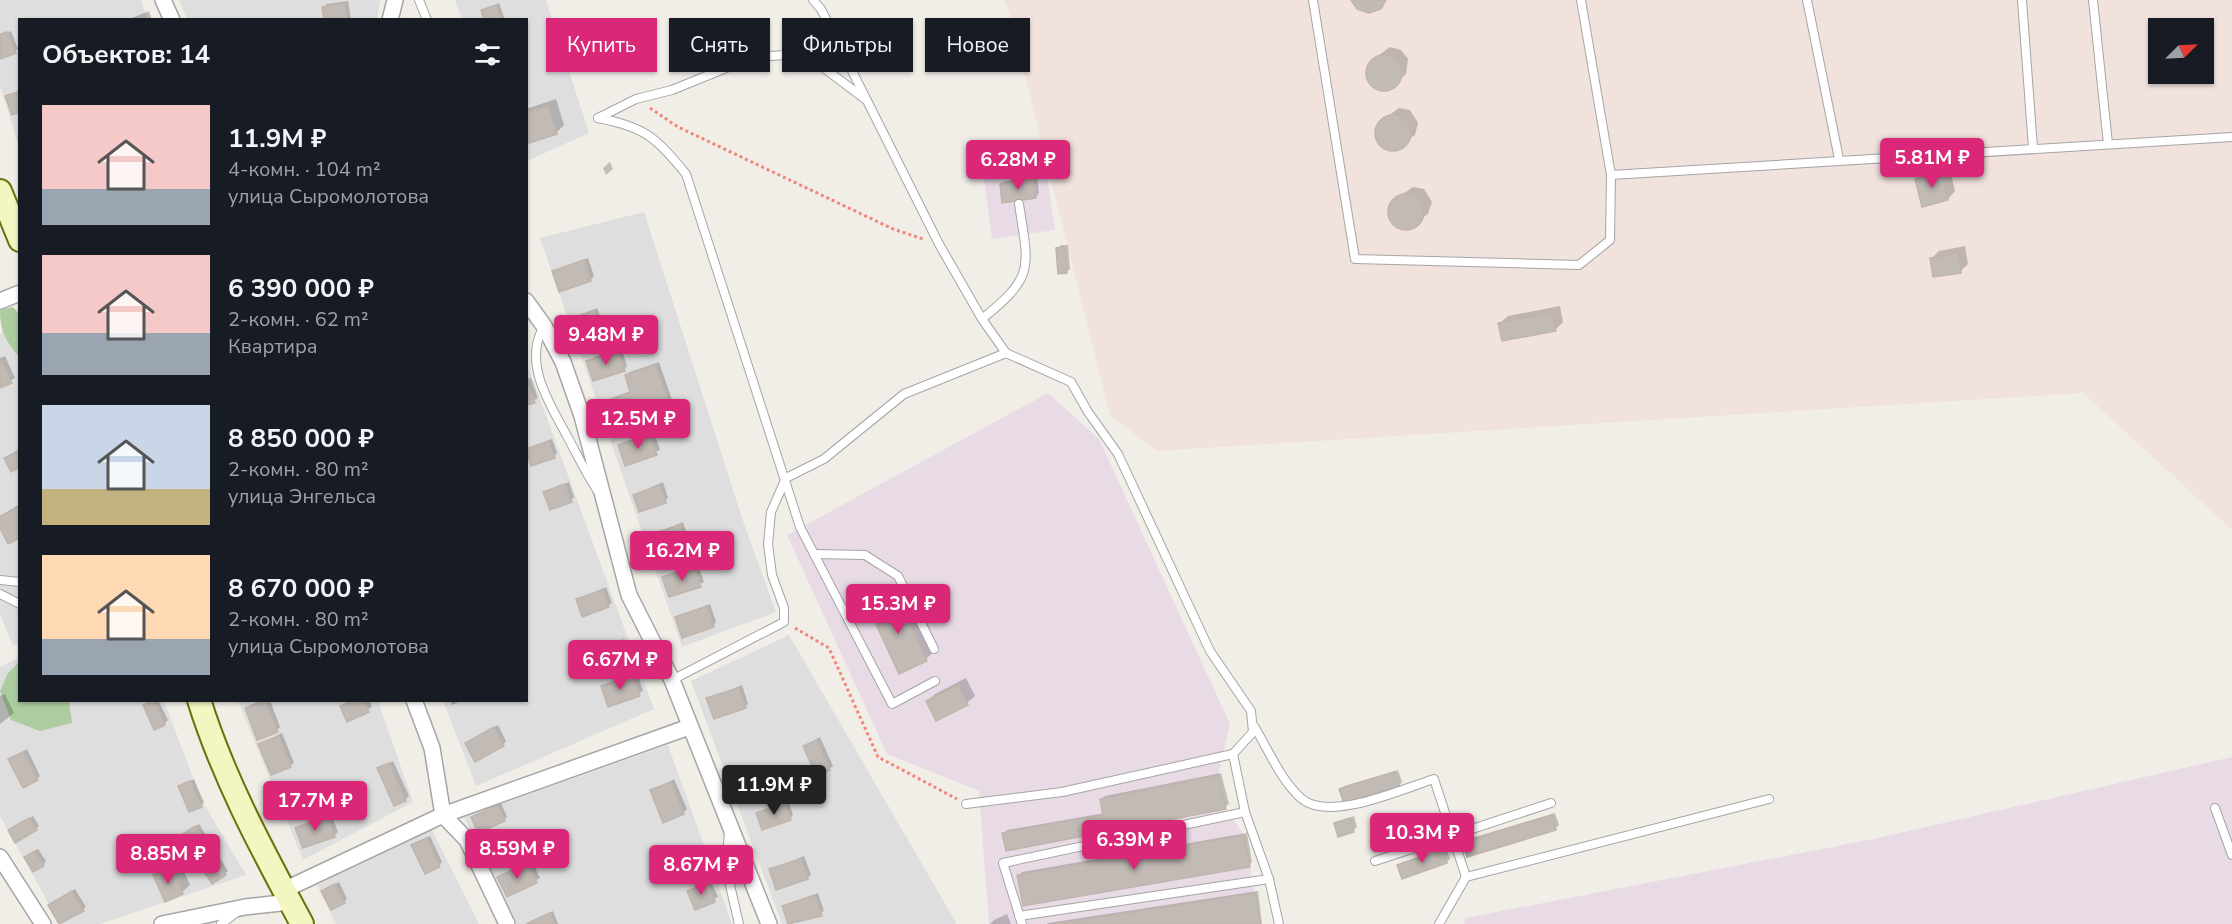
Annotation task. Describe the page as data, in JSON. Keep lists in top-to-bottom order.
{
  "north": "top right",
  "page": {
    "chip": [
      "Купить",
      "Снять",
      "Фильтры",
      "Новое"
    ],
    "heading": "Объектов: 14",
    "list": [
      {
        "name": "11.9M ₽",
        "note": "4-комн. · 104 m² · улица Сыромолотова"
      },
      {
        "name": "6 390 000 ₽",
        "note": "2-комн. · 62 m² · Квартира"
      },
      {
        "name": "8 850 000 ₽",
        "note": "2-комн. · 80 m² · улица Энгельса"
      },
      {
        "name": "8 670 000 ₽",
        "note": "2-комн. · 80 m² · улица Сыромолотова"
      }
    ],
    "price": [
      "5.81M ₽",
      "6.28M ₽",
      "9.48M ₽",
      "12.5M ₽",
      "16.2M ₽",
      "15.3M ₽",
      "6.67M ₽",
      "11.9M ₽",
      "17.7M ₽",
      "10.3M ₽",
      "6.39M ₽",
      "8.59M ₽",
      "8.85M ₽",
      "8.67M ₽"
    ]
  }
}
